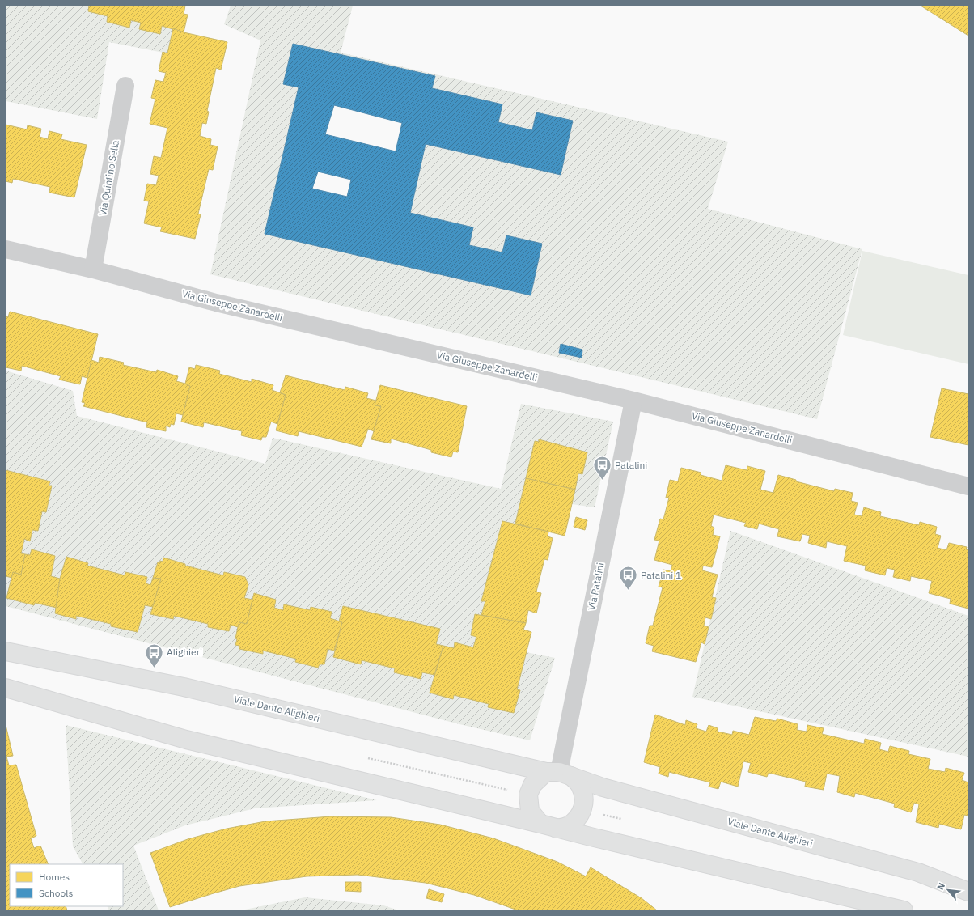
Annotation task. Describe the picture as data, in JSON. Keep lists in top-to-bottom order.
{
  "streets": {
    "street": [
      "Via Quintino Sella",
      "Via Giuseppe Zanardelli",
      "Via Patalini",
      "Viale Dante Alighieri"
    ]
  },
  "crossings": [
    ["Via Quintino Sella", "Via Giuseppe Zanardelli"],
    ["Via Giuseppe Zanardelli", "Via Patalini"],
    ["Via Patalini", "Viale Dante Alighieri"]
  ],
  "places": {
    "bus stop": ["Patalini", "Patalini 1", "Alighieri"]
  },
  "legend": ["Homes", "Schools"],
  "north": "top left"
}
